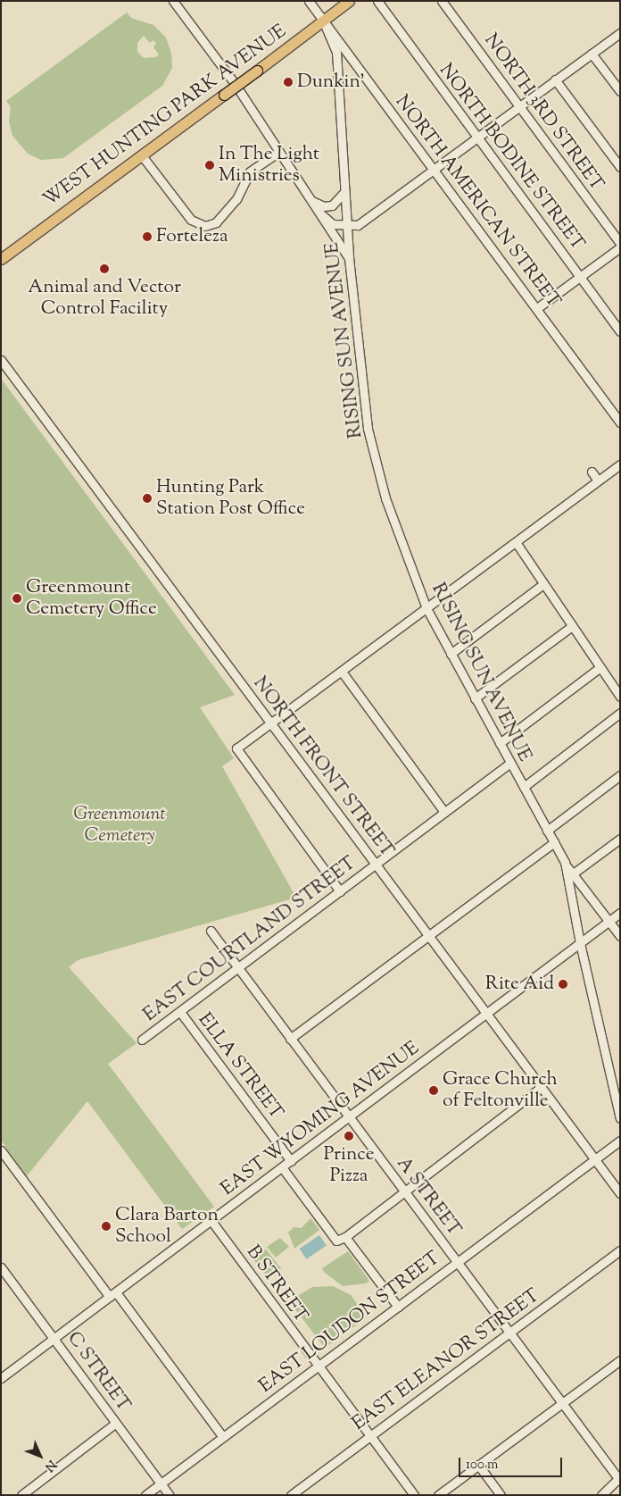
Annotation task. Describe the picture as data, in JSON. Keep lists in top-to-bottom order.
{
  "streets": {
    "main road": ["WEST HUNTING PARK AVENUE"],
    "street": [
      "NORTH 3RD STREET",
      "NORTH BODINE STREET",
      "NORTH AMERICAN STREET",
      "RISING SUN AVENUE",
      "NORTH FRONT STREET",
      "EAST COURTLAND STREET",
      "ELLA STREET",
      "EAST WYOMING AVENUE",
      "A STREET",
      "B STREET",
      "EAST LOUDON STREET",
      "EAST ELEANOR STREET",
      "C STREET"
    ]
  },
  "crossings": [
    ["WEST HUNTING PARK AVENUE", "NORTH AMERICAN STREET"],
    ["WEST HUNTING PARK AVENUE", "RISING SUN AVENUE"],
    ["NORTH AMERICAN STREET", "RISING SUN AVENUE"],
    ["RISING SUN AVENUE", "EAST COURTLAND STREET"],
    ["RISING SUN AVENUE", "EAST WYOMING AVENUE"],
    ["NORTH FRONT STREET", "EAST COURTLAND STREET"],
    ["NORTH FRONT STREET", "EAST WYOMING AVENUE"],
    ["NORTH FRONT STREET", "EAST LOUDON STREET"],
    ["EAST COURTLAND STREET", "ELLA STREET"],
    ["EAST COURTLAND STREET", "A STREET"],
    ["ELLA STREET", "EAST WYOMING AVENUE"],
    ["EAST WYOMING AVENUE", "A STREET"],
    ["EAST WYOMING AVENUE", "B STREET"],
    ["EAST WYOMING AVENUE", "C STREET"],
    ["A STREET", "EAST LOUDON STREET"],
    ["A STREET", "EAST ELEANOR STREET"],
    ["B STREET", "EAST LOUDON STREET"],
    ["B STREET", "EAST ELEANOR STREET"],
    ["EAST LOUDON STREET", "C STREET"]
  ],
  "parks": ["Greenmount Cemetery"],
  "places": [
    "Dunkin'",
    "In The Light Ministries",
    "Forteleza",
    "Animal and Vector Control Facility",
    "Hunting Park Station Post Office",
    "Greenmount Cemetery Office",
    "Rite Aid",
    "Grace Church of Feltonville",
    "Prince Pizza",
    "Clara Barton School"
  ],
  "scale_bar": "100 m",
  "north": "bottom right"
}
